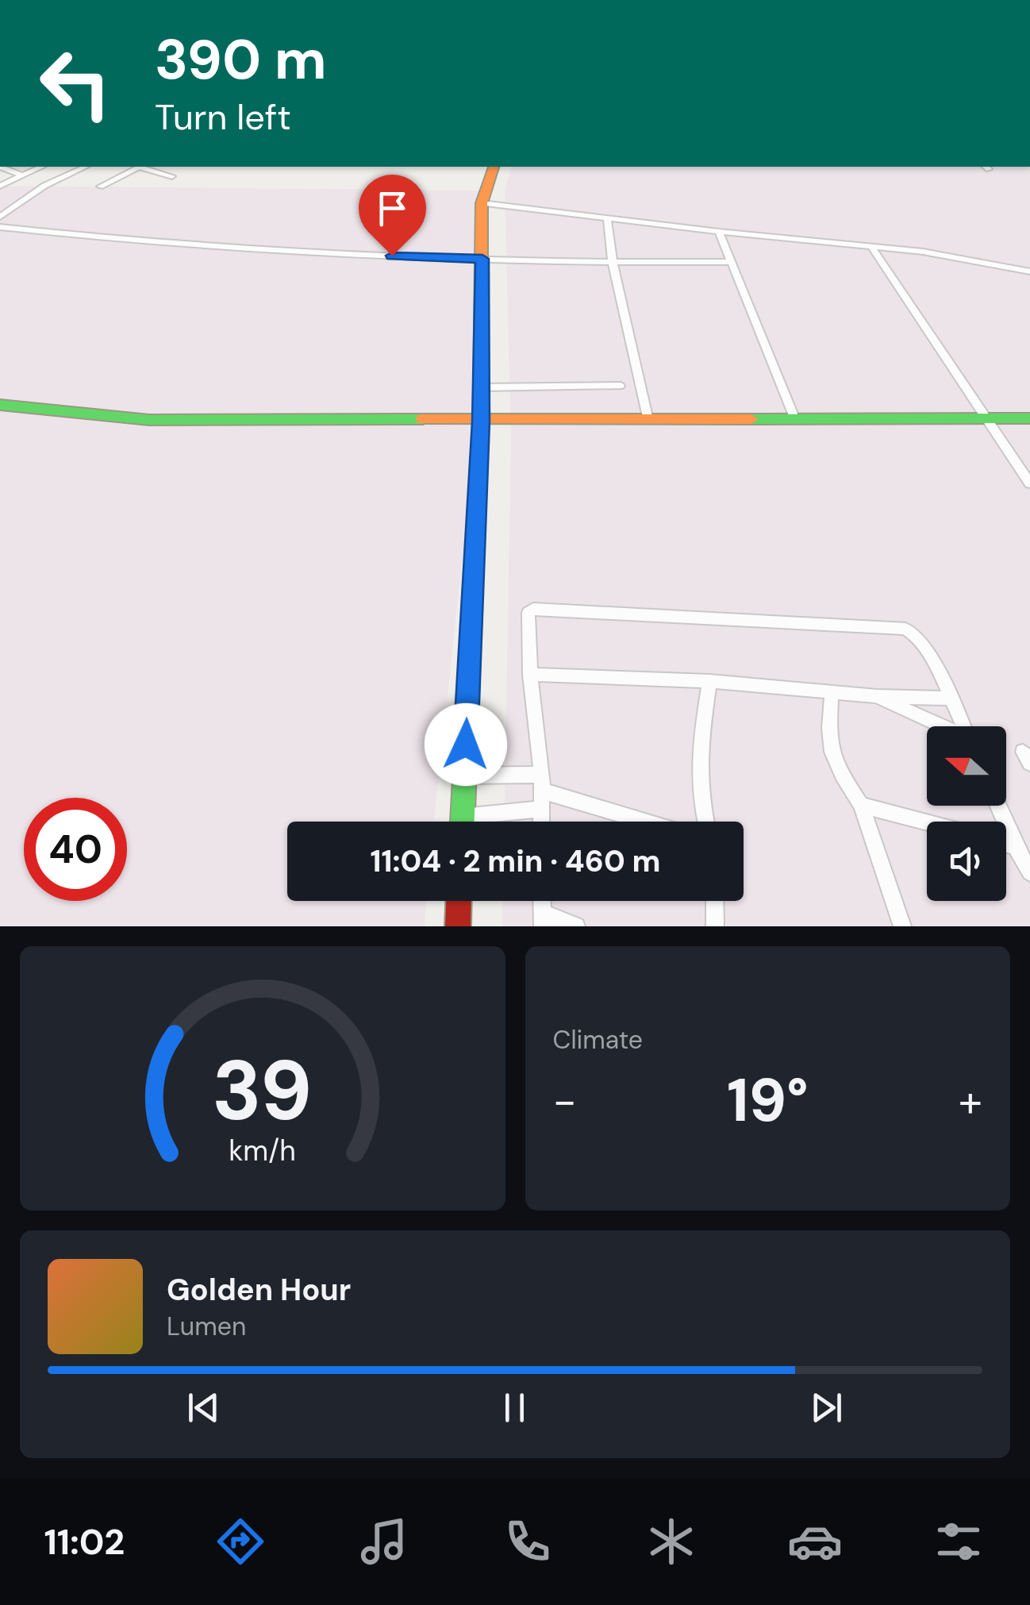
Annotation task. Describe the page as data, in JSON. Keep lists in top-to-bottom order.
{
  "north": "left",
  "page": {
    "turn": ["390 m", "Turn left"],
    "limit": "40",
    "trip": "11:04 · 2 min · 460 m",
    "tile": "Climate",
    "heat": ["−", "19°", "+"],
    "song": ["Golden Hour", "Lumen"],
    "tabs": "11:02",
    "gauge": ["39", "km/h"]
  }
}
